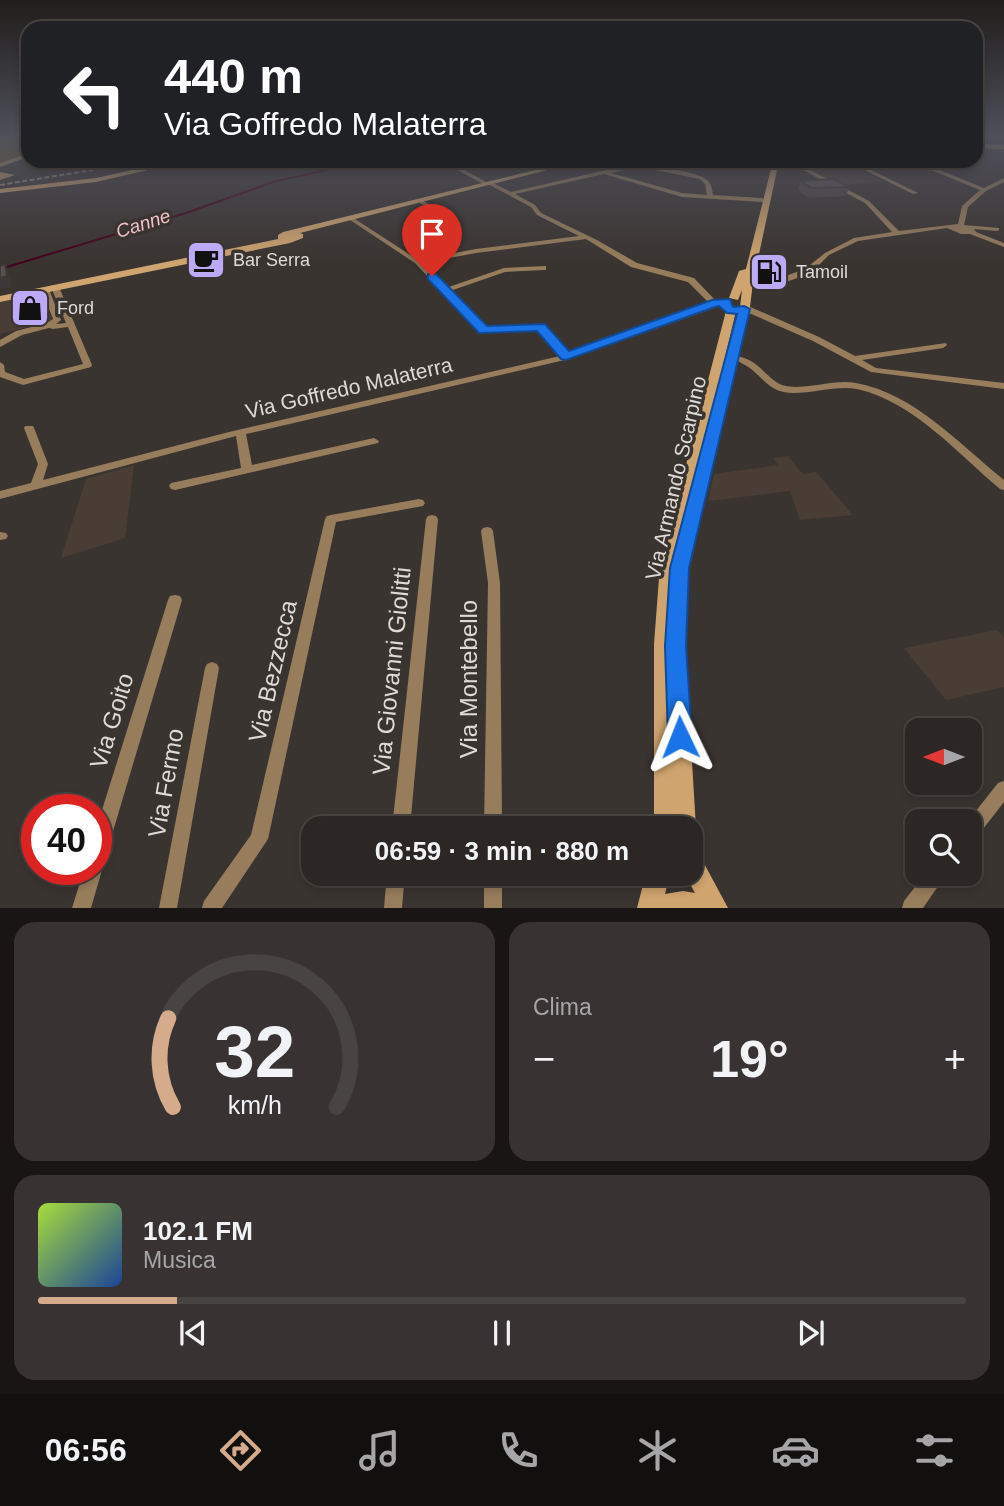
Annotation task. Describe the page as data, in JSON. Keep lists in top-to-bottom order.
{
  "streets": {
    "street": [
      "Via Goffredo Malaterra",
      "Via Armando Scarpino",
      "Via Bezzecca",
      "Via Giovanni Giolitti",
      "Via Montebello",
      "Via Goito",
      "Via Fermo"
    ]
  },
  "crossings": [
    ["Via Goffredo Malaterra", "Via Armando Scarpino"]
  ],
  "water": ["Canne"],
  "places": {
    "cafe": ["Bar Serra"],
    "fuel station": ["Tamoil"],
    "shop": ["Ford"]
  },
  "north": "left",
  "page": {
    "turn": ["440 m", "Via Goffredo Malaterra"],
    "limit": "40",
    "trip": "06:59 · 3 min · 880 m",
    "tile": "Clima",
    "heat": ["−", "19°", "+"],
    "song": ["102.1 FM", "Musica"],
    "tabs": "06:56",
    "gauge": ["32", "km/h"]
  }
}
